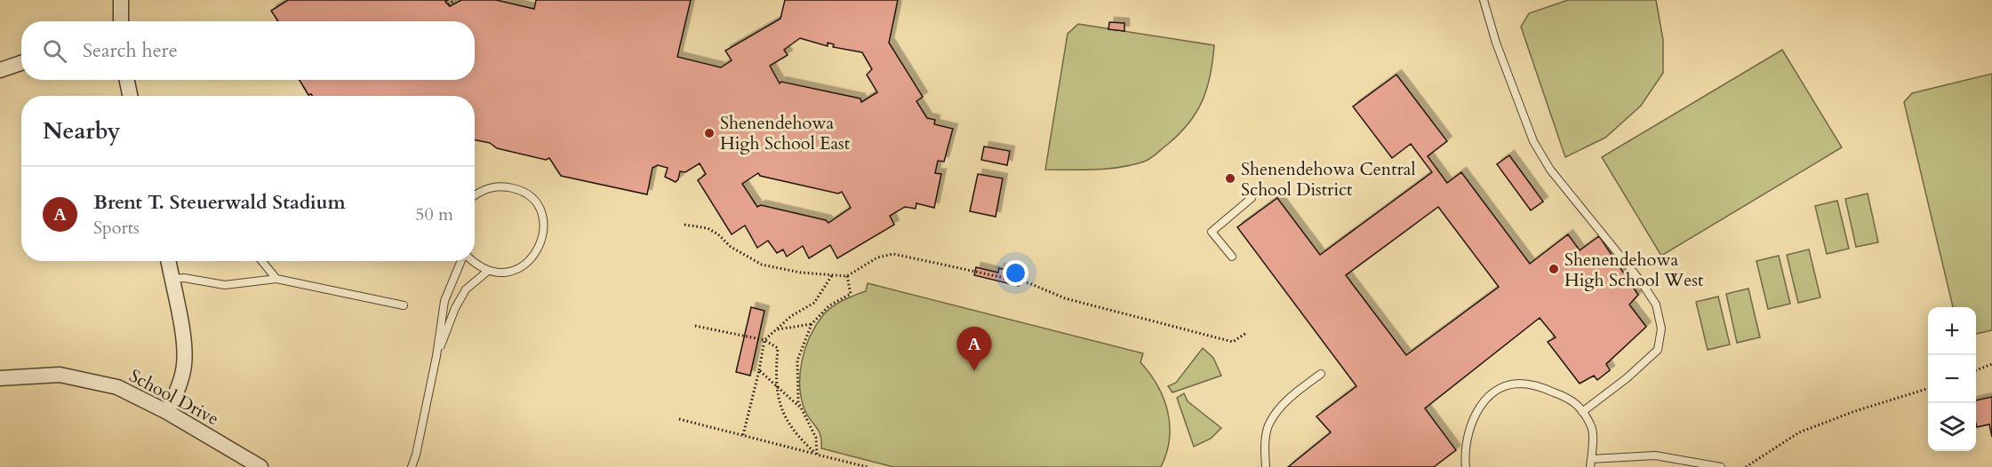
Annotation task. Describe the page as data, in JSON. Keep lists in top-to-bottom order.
{
  "streets": {
    "street": ["School Drive"]
  },
  "places": ["Shenendehowa High School East", "Shenendehowa Central School District", "Shenendehowa High School West"],
  "page": {
    "search": "Search here",
    "heading": "Nearby",
    "list": [
      {
        "mark": "A",
        "name": "Brent T. Steuerwald Stadium",
        "note": "Sports",
        "value": "50 m"
      }
    ],
    "map_buttons": ["+", "−"],
    "pins": "A"
  }
}
